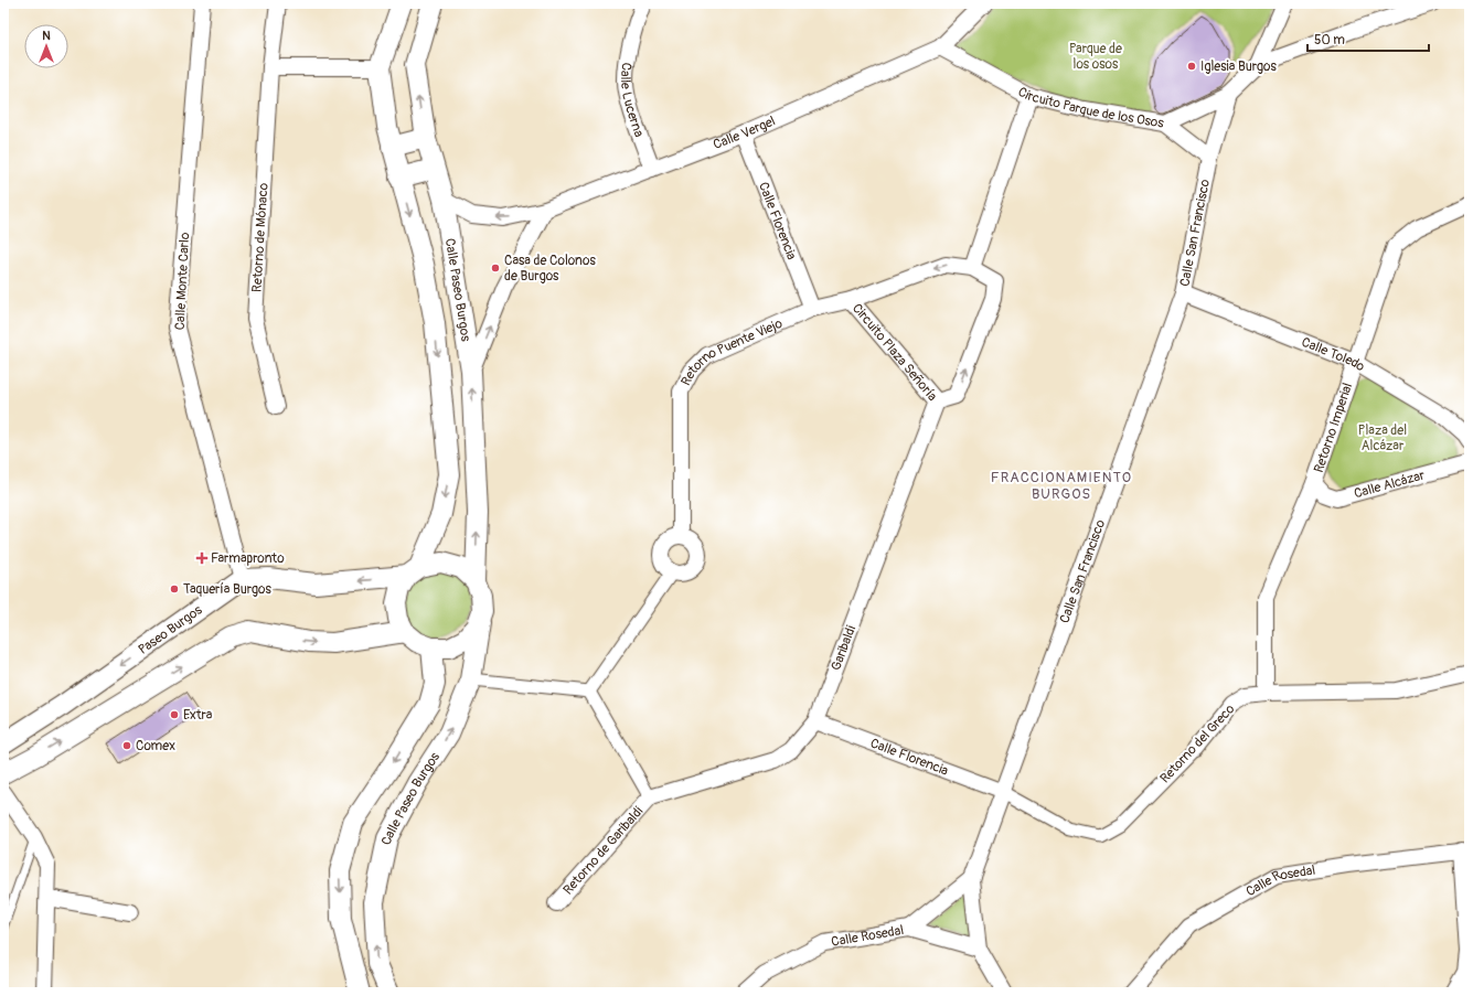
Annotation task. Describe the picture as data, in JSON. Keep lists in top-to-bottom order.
{
  "streets": {
    "street": [
      "Calle Lucerna",
      "Circuito Parque de los Osos",
      "Calle Vergel",
      "Calle Florencia",
      "Calle San Francisco",
      "Retorno de Mónaco",
      "Calle Monte Carlo",
      "Calle Paseo Burgos",
      "Circuito Plaza Señoría",
      "Retorno Puente Viejo",
      "Calle Toledo",
      "Retorno Imperial",
      "Calle Alcázar",
      "Paseo Burgos",
      "Garibaldi",
      "Retorno del Greco",
      "Retorno de Garibaldi",
      "Calle Rosedal"
    ]
  },
  "crossings": [
    ["Calle Lucerna", "Calle Vergel"],
    ["Circuito Parque de los Osos", "Calle Vergel"],
    ["Circuito Parque de los Osos", "Calle San Francisco"],
    ["Calle Vergel", "Calle Florencia"],
    ["Calle Vergel", "Calle Paseo Burgos"],
    ["Calle Florencia", "Calle San Francisco"],
    ["Calle Florencia", "Retorno Puente Viejo"],
    ["Calle Florencia", "Garibaldi"],
    ["Calle Florencia", "Retorno del Greco"],
    ["Calle San Francisco", "Calle Toledo"],
    ["Calle San Francisco", "Retorno del Greco"],
    ["Calle San Francisco", "Calle Rosedal"],
    ["Calle Monte Carlo", "Paseo Burgos"],
    ["Circuito Plaza Señoría", "Retorno Puente Viejo"],
    ["Circuito Plaza Señoría", "Garibaldi"],
    ["Calle Toledo", "Retorno Imperial"],
    ["Retorno Imperial", "Calle Alcázar"],
    ["Retorno Imperial", "Retorno del Greco"],
    ["Garibaldi", "Retorno de Garibaldi"]
  ],
  "districts": ["FRACCIONAMIENTO BURGOS"],
  "parks": ["Parque de los osos", "Plaza del Alcázar"],
  "places": {
    "other": [
      "Iglesia Burgos",
      "Casa de Colonos de Burgos",
      "Taquería Burgos",
      "Extra",
      "Comex"
    ],
    "health": ["Farmapronto"]
  },
  "scale_bar": "50 m",
  "north": "top"
}
